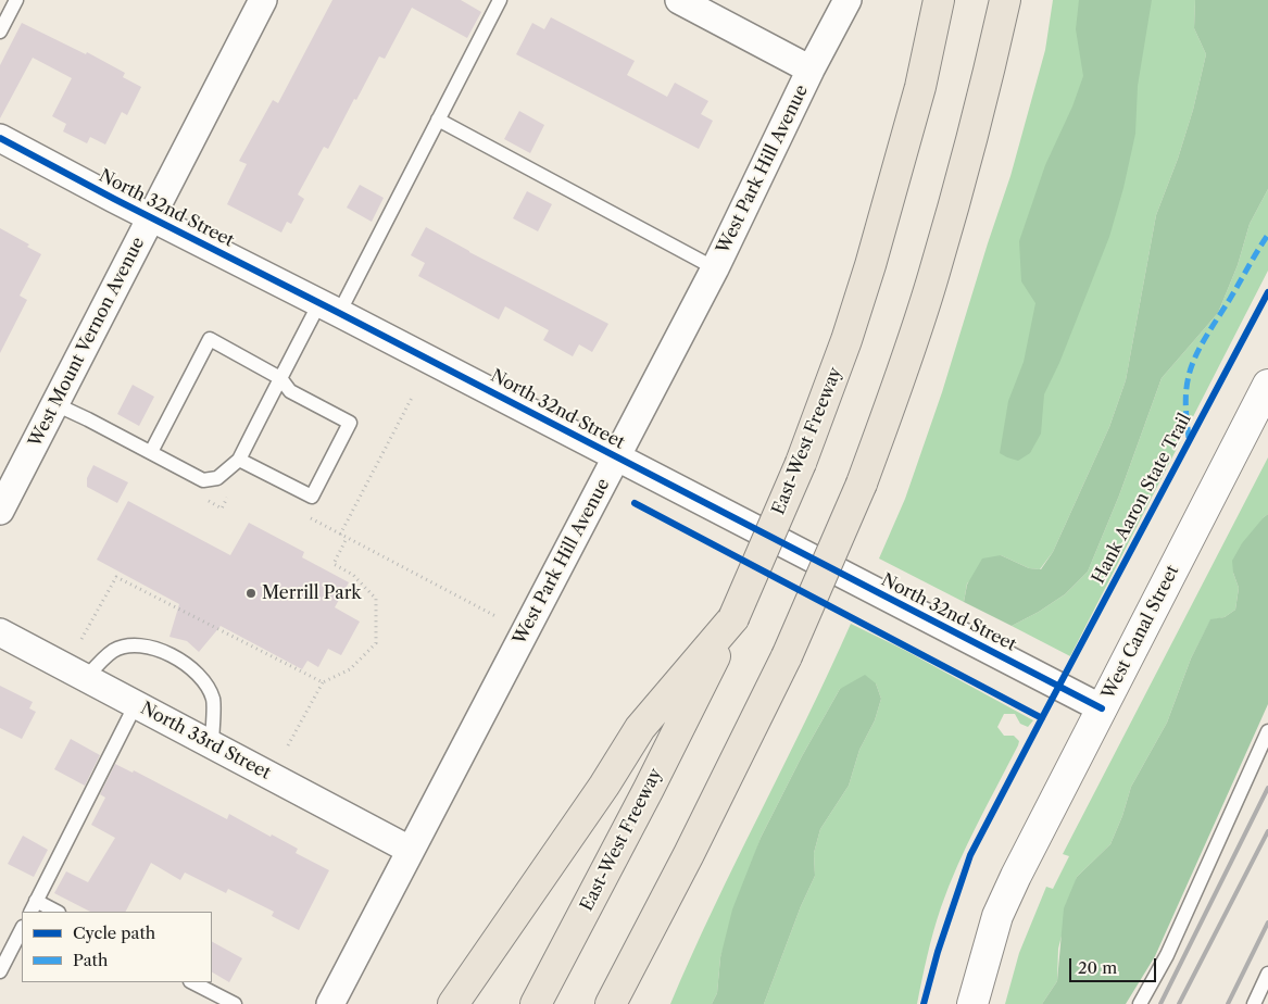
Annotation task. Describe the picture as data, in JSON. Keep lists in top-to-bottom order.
{
  "streets": {
    "highway": ["East-West Freeway"],
    "street": [
      "West Park Hill Avenue",
      "North 32nd Street",
      "West Mount Vernon Avenue",
      "West Canal Street",
      "North 33rd Street"
    ],
    "cycle path": ["Hank Aaron State Trail"]
  },
  "crossings": [
    ["West Park Hill Avenue", "North 32nd Street"],
    ["West Park Hill Avenue", "North 33rd Street"],
    ["North 32nd Street", "West Mount Vernon Avenue"],
    ["North 32nd Street", "West Canal Street"]
  ],
  "places": ["Merrill Park"],
  "legend": ["Cycle path", "Path"],
  "scale_bar": "20 m"
}
